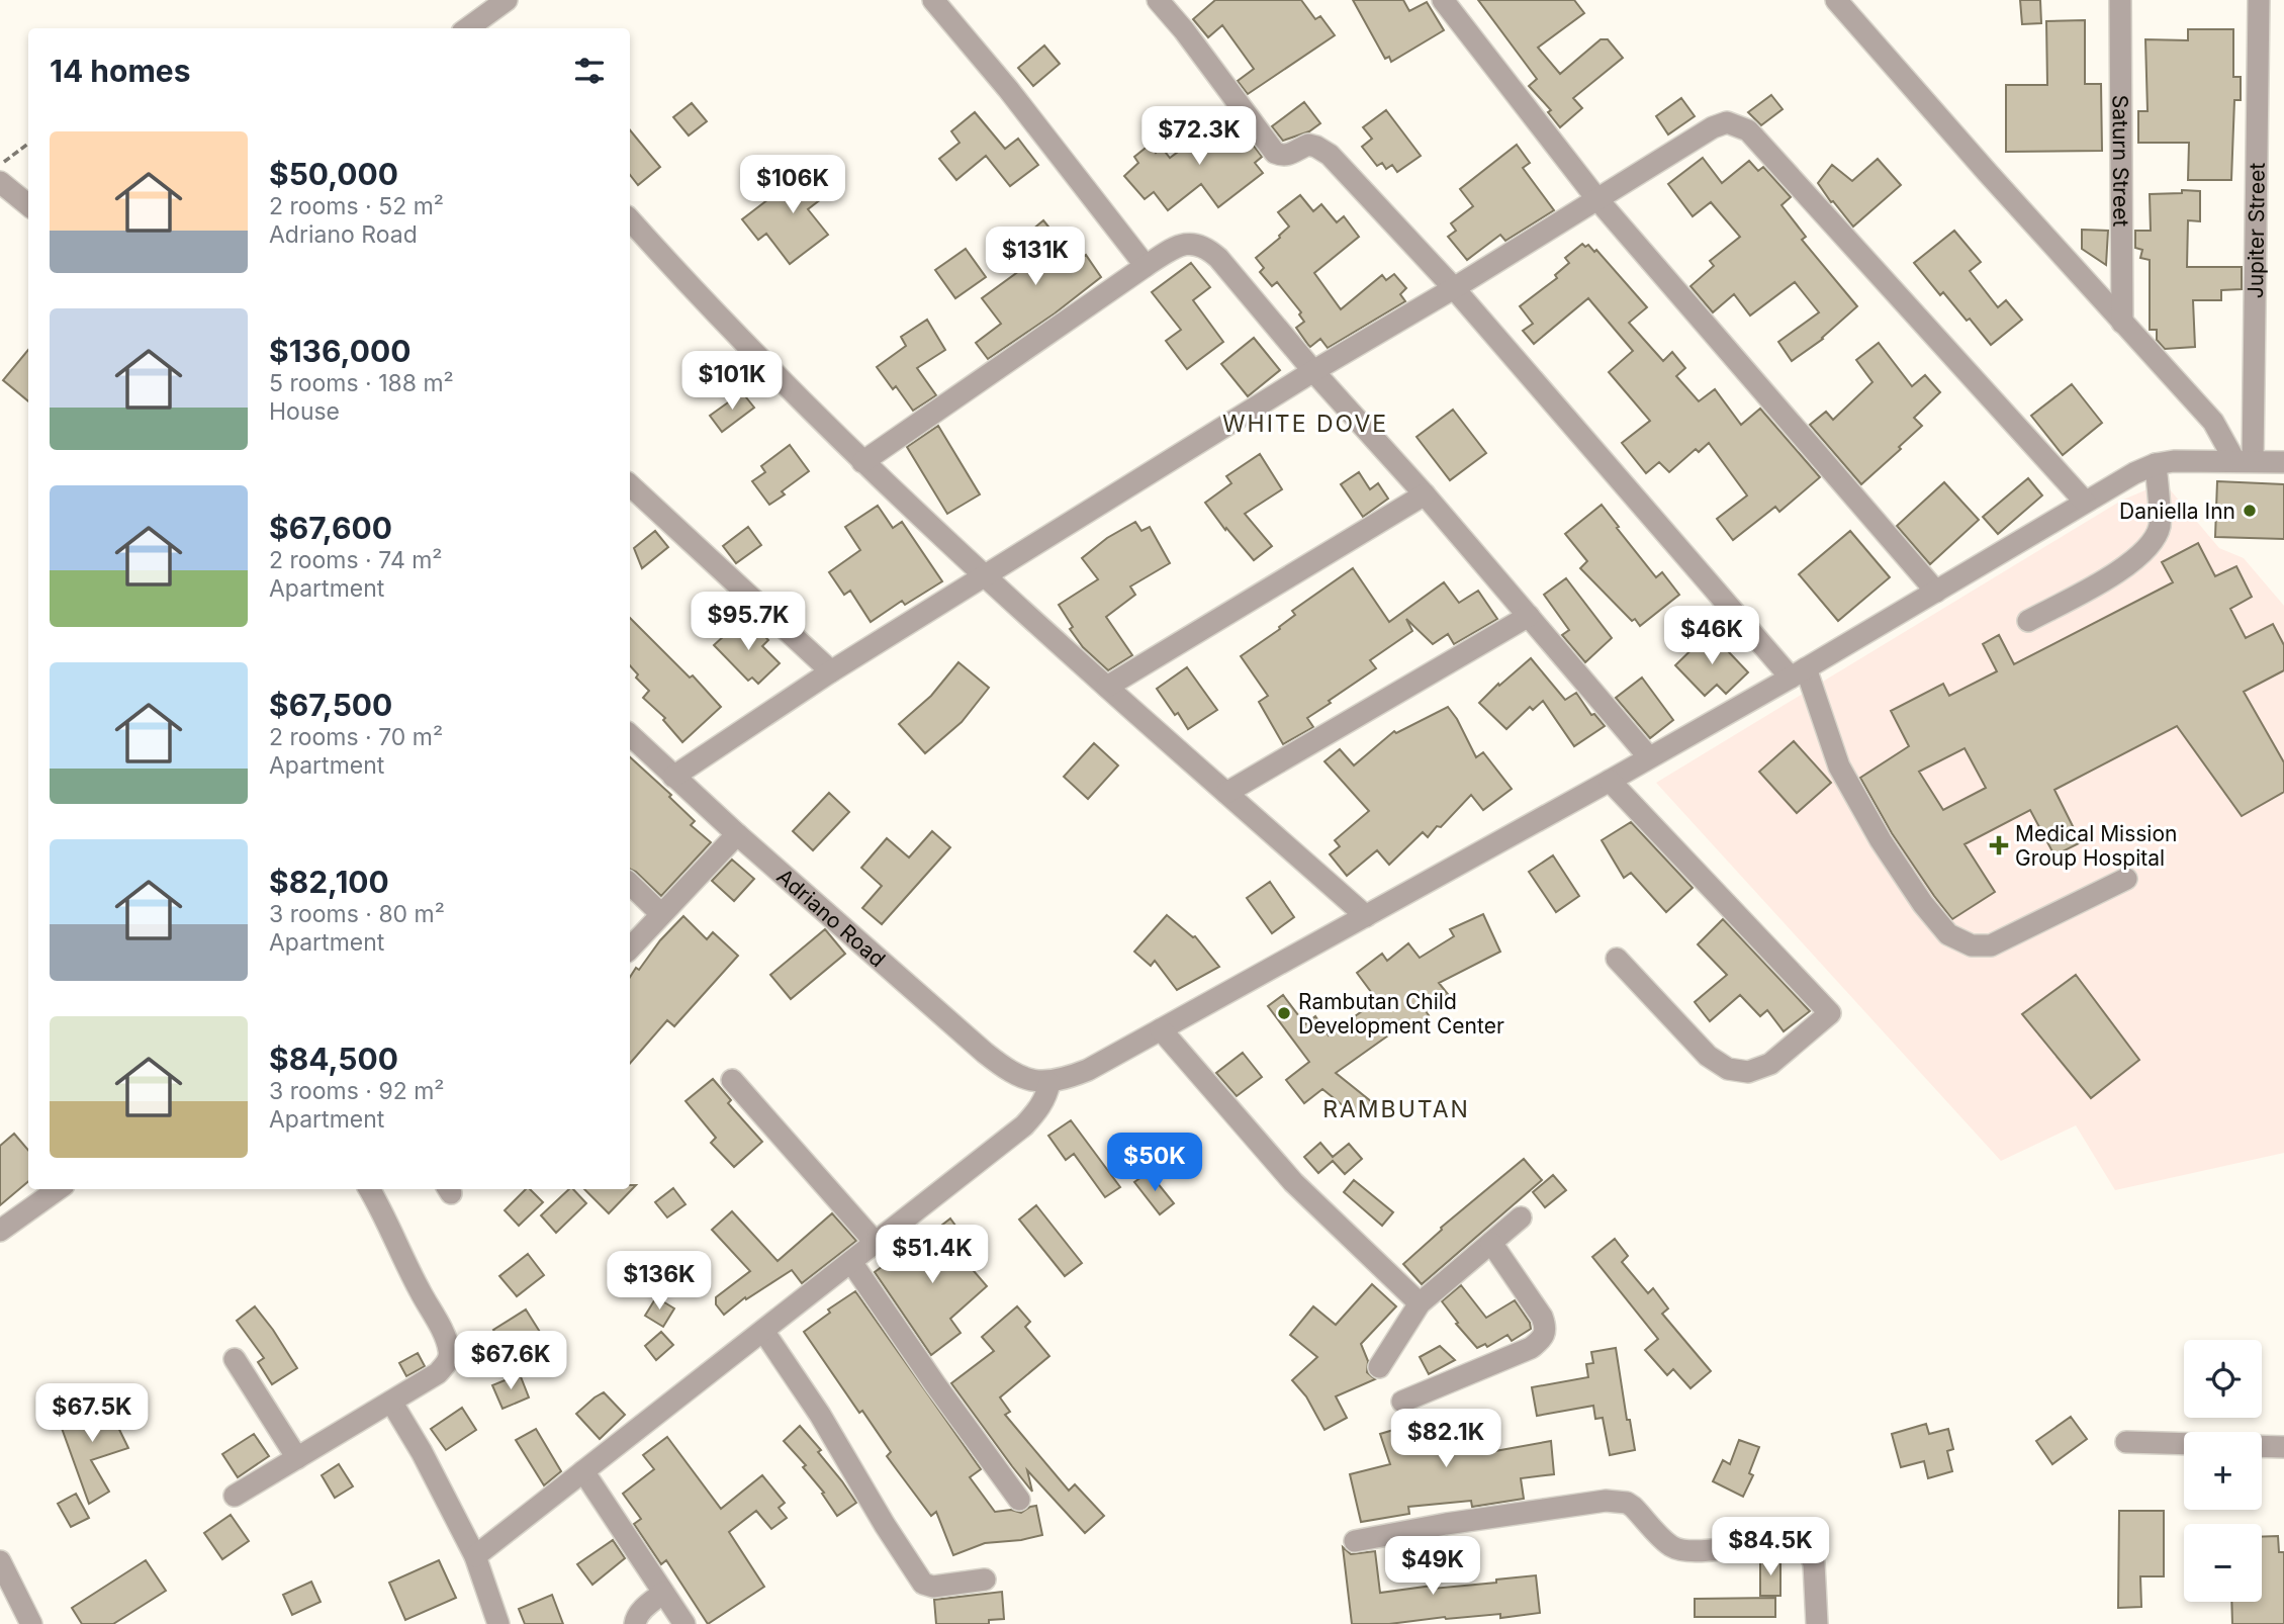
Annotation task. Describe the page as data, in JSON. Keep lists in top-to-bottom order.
{
  "streets": {
    "street": ["Saturn Street", "Jupiter Street", "Adriano Road"]
  },
  "districts": ["WHITE DOVE", "RAMBUTAN"],
  "places": {
    "other": ["Daniella Inn", "Rambutan Child Development Center"],
    "health": ["Medical Mission Group Hospital"]
  },
  "page": {
    "heading": "14 homes",
    "price": [
      "$72.3K",
      "$106K",
      "$131K",
      "$101K",
      "$95.7K",
      "$46K",
      "$50K",
      "$51.4K",
      "$136K",
      "$67.6K",
      "$67.5K",
      "$82.1K",
      "$84.5K",
      "$49K"
    ],
    "list": [
      {
        "name": "$50,000",
        "note": "2 rooms · 52 m² · Adriano Road"
      },
      {
        "name": "$136,000",
        "note": "5 rooms · 188 m² · House"
      },
      {
        "name": "$67,600",
        "note": "2 rooms · 74 m² · Apartment"
      },
      {
        "name": "$67,500",
        "note": "2 rooms · 70 m² · Apartment"
      },
      {
        "name": "$82,100",
        "note": "3 rooms · 80 m² · Apartment"
      },
      {
        "name": "$84,500",
        "note": "3 rooms · 92 m² · Apartment"
      }
    ],
    "map_buttons": ["+", "−"]
  }
}
